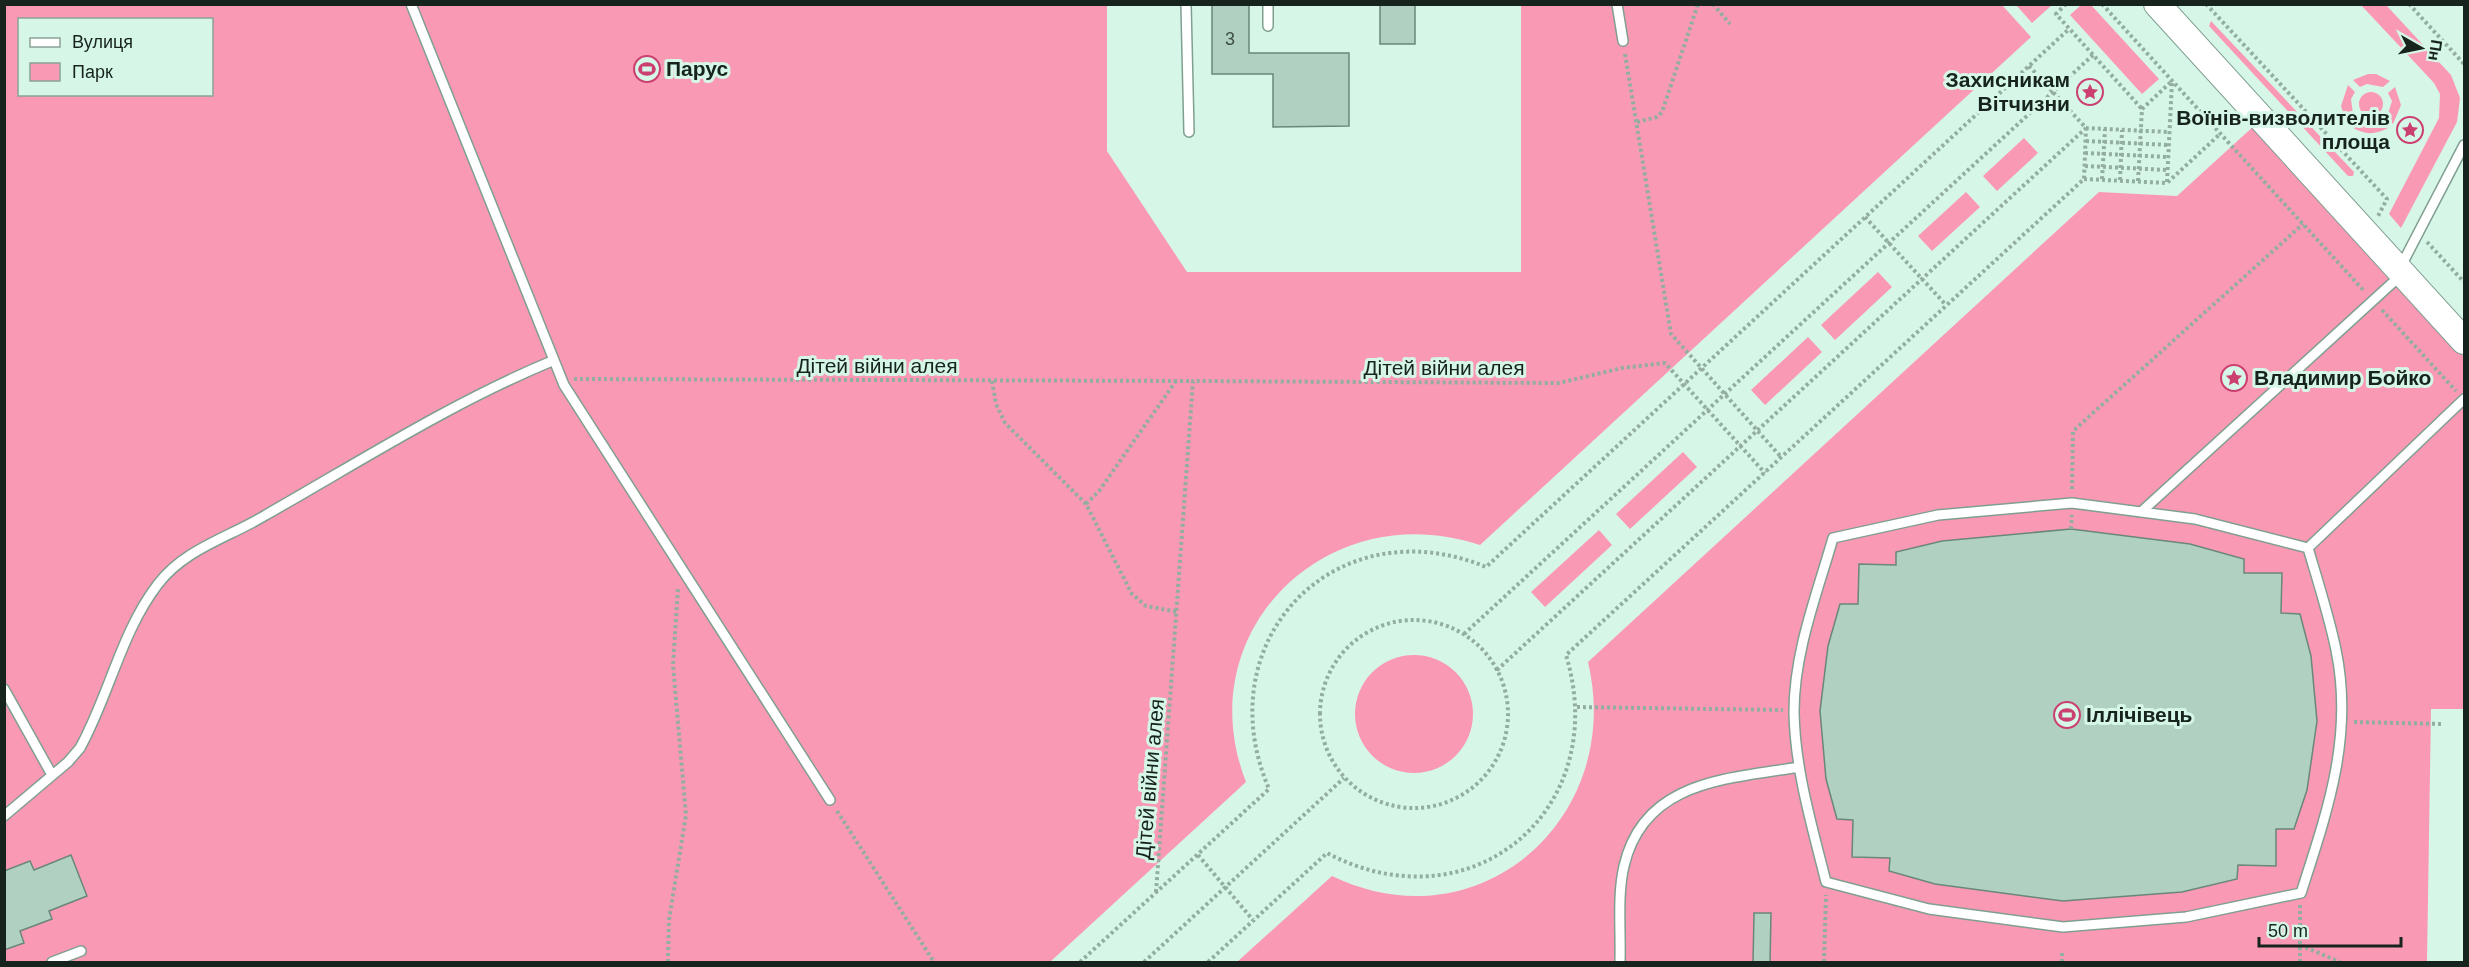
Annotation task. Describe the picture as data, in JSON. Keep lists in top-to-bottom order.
{
  "streets": {
    "path": ["Дітей війни алея"]
  },
  "places": {
    "sports": ["Парус", "Іллічівець"],
    "place": ["Захисникам Вітчизни", "Воїнів-визволителів площа", "Владимир Бойко"]
  },
  "house_numbers": ["3"],
  "legend": ["Вулиця", "Парк"],
  "scale_bar": "50 m",
  "north": "right"
}
